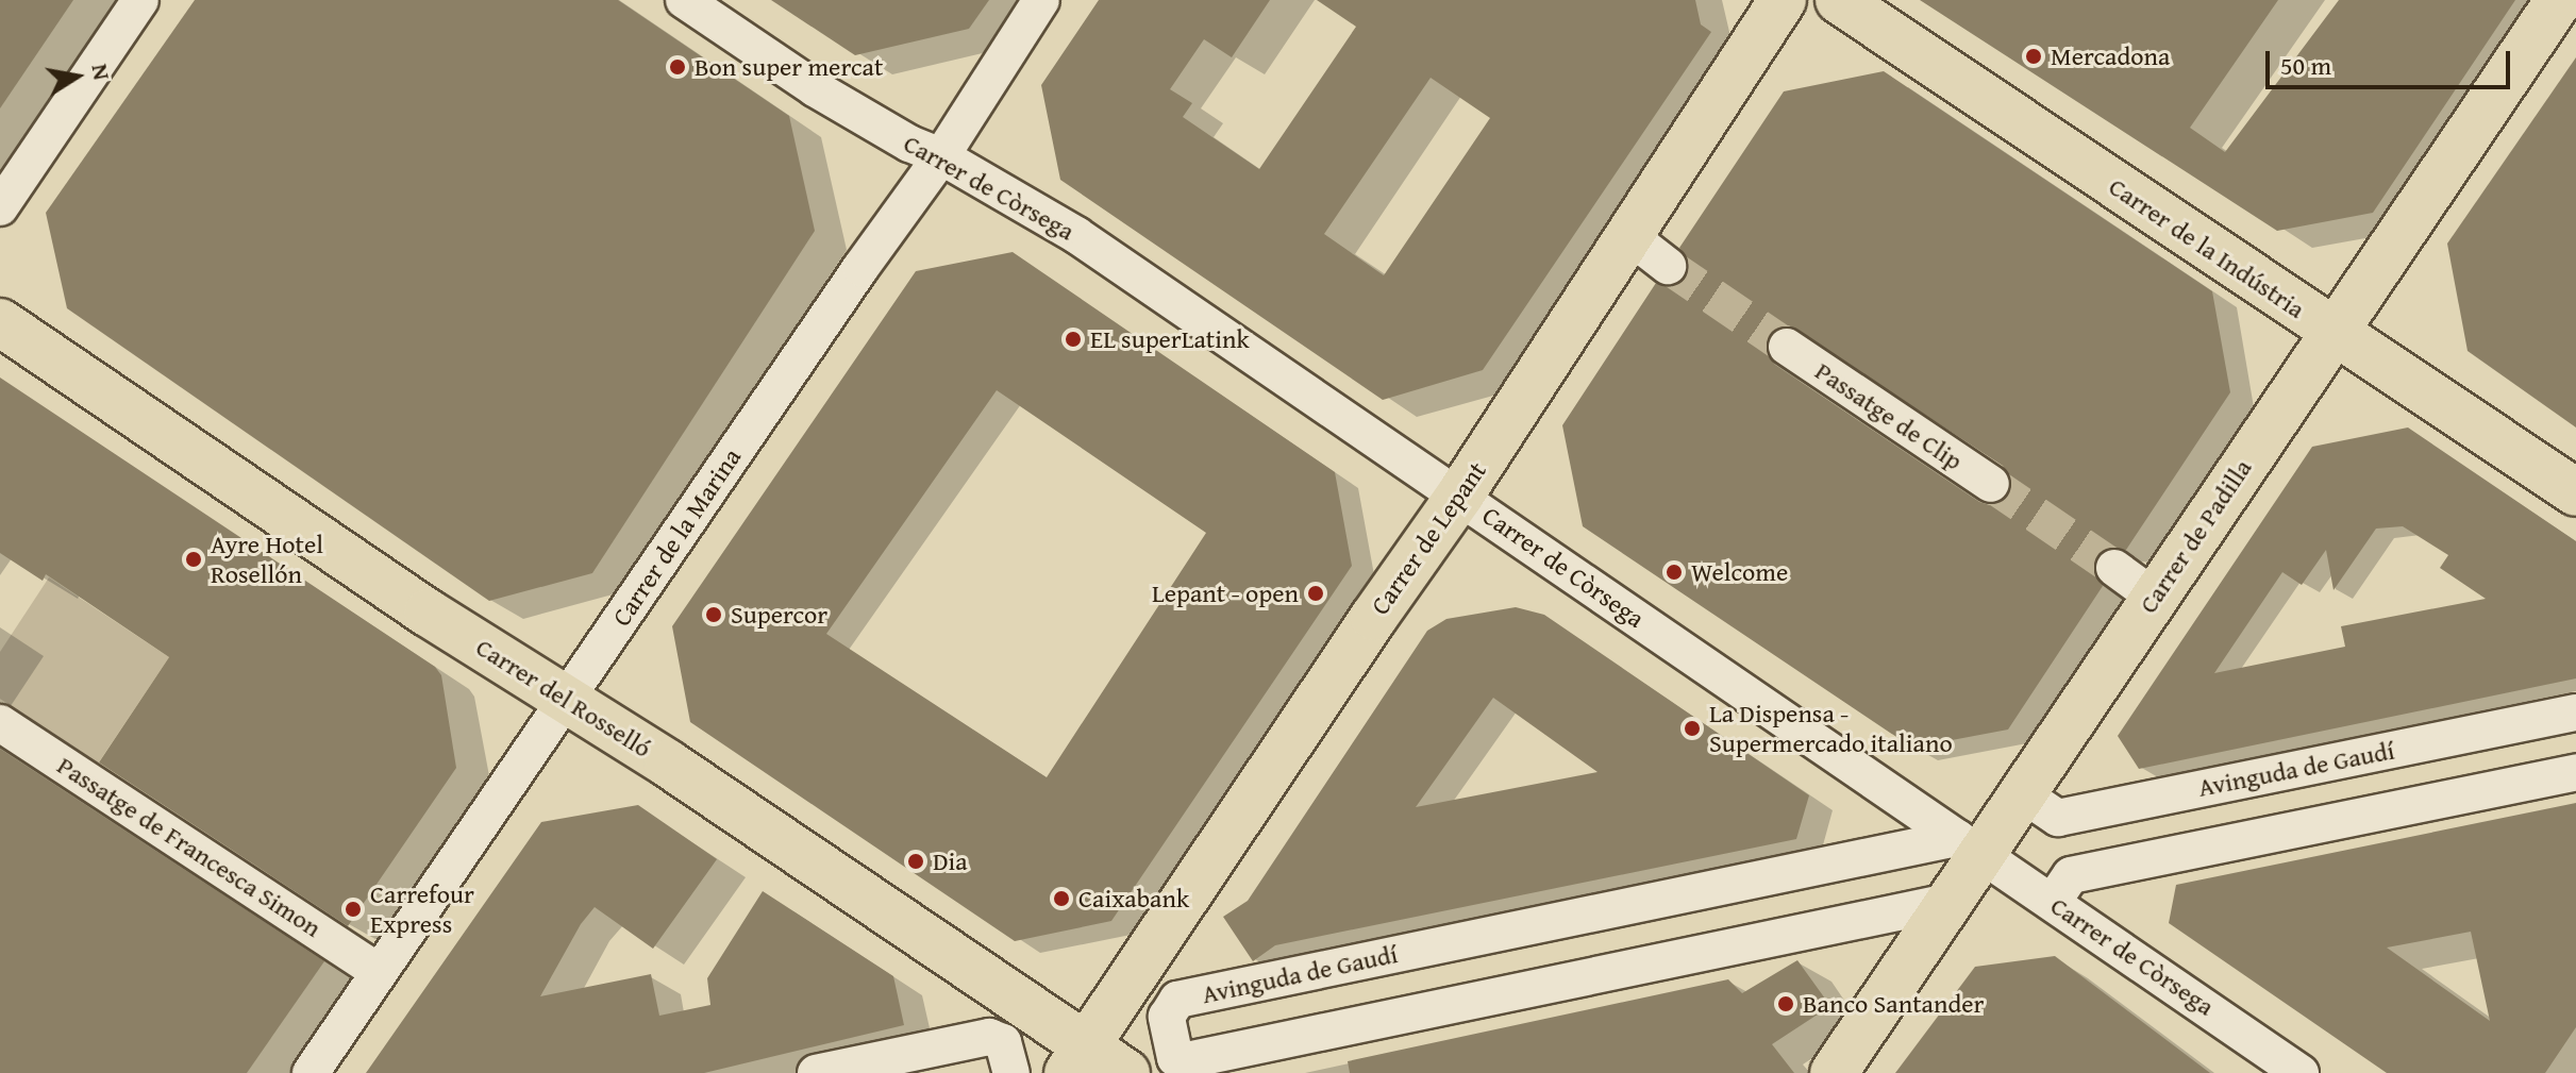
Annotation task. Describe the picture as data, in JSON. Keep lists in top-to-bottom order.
{
  "streets": {
    "main road": [
      "Carrer de la Indústria",
      "Carrer de Padilla",
      "Carrer de Lepant",
      "Carrer del Rosselló"
    ],
    "street": [
      "Carrer de Còrsega",
      "Passatge de Clip",
      "Carrer de la Marina",
      "Avinguda de Gaudí",
      "Passatge de Francesca Simon"
    ]
  },
  "crossings": [
    ["Carrer de Còrsega", "Carrer de Padilla"],
    ["Carrer de Còrsega", "Carrer de la Marina"],
    ["Carrer de Còrsega", "Carrer de Lepant"],
    ["Carrer de Còrsega", "Avinguda de Gaudí"],
    ["Carrer de la Indústria", "Carrer de Padilla"],
    ["Carrer de Padilla", "Avinguda de Gaudí"],
    ["Carrer de la Marina", "Carrer del Rosselló"],
    ["Carrer de la Marina", "Passatge de Francesca Simon"],
    ["Carrer de Lepant", "Carrer del Rosselló"]
  ],
  "places": [
    "Mercadona",
    "Bon super mercat",
    "EL superLatink",
    "Ayre Hotel Rosellón",
    "Welcome",
    "Lepant - open",
    "Supercor",
    "La Dispensa - Supermercado italiano",
    "Dia",
    "Caixabank",
    "Carrefour Express",
    "Banco Santander"
  ],
  "scale_bar": "50 m",
  "north": "right"
}
